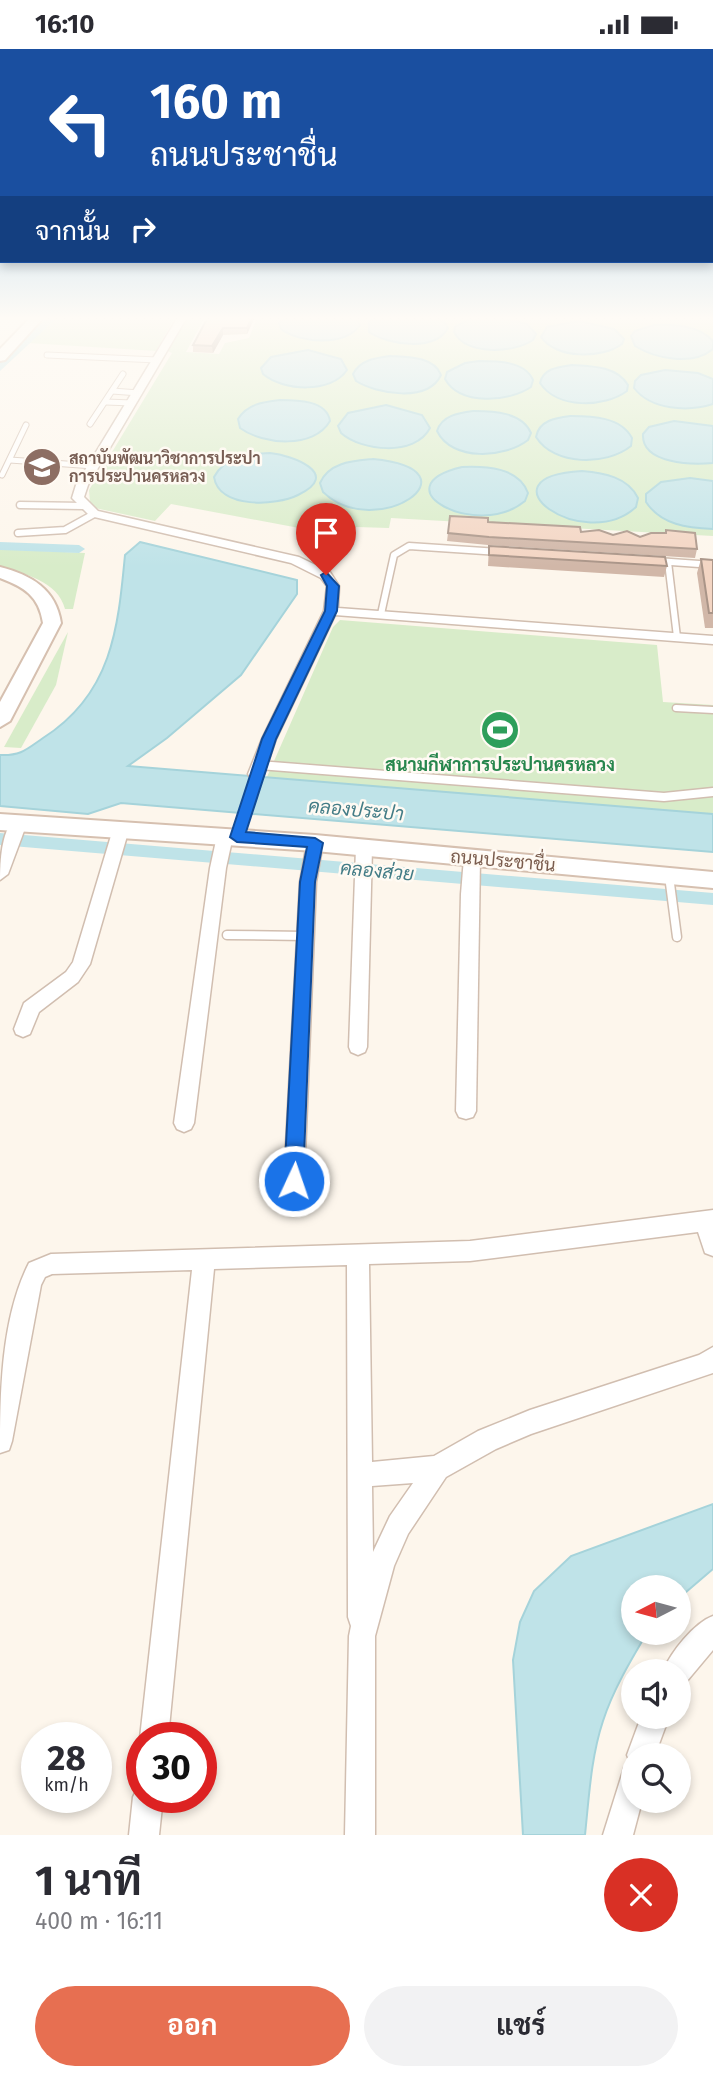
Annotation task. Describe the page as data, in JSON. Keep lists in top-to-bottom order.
{
  "streets": {
    "main road": ["ถนนประชาชื่น"]
  },
  "water": ["คลองประปา", "คลองส่วย"],
  "places": {
    "school or university": ["สถาบันพัฒนาวิชาการประปา การประปานครหลวง"],
    "sports": ["สนามกีฬาการประปานครหลวง"]
  },
  "north": "left",
  "page": {
    "status": "16:10",
    "turn": ["160 m", "ถนนประชาชื่น"],
    "then": "จากนั้น",
    "speed": "28 km/h",
    "limit": "30",
    "heading": ["1 นาที", "400 m · 16:11"],
    "buttons": ["ออก", "แชร์"]
  }
}
